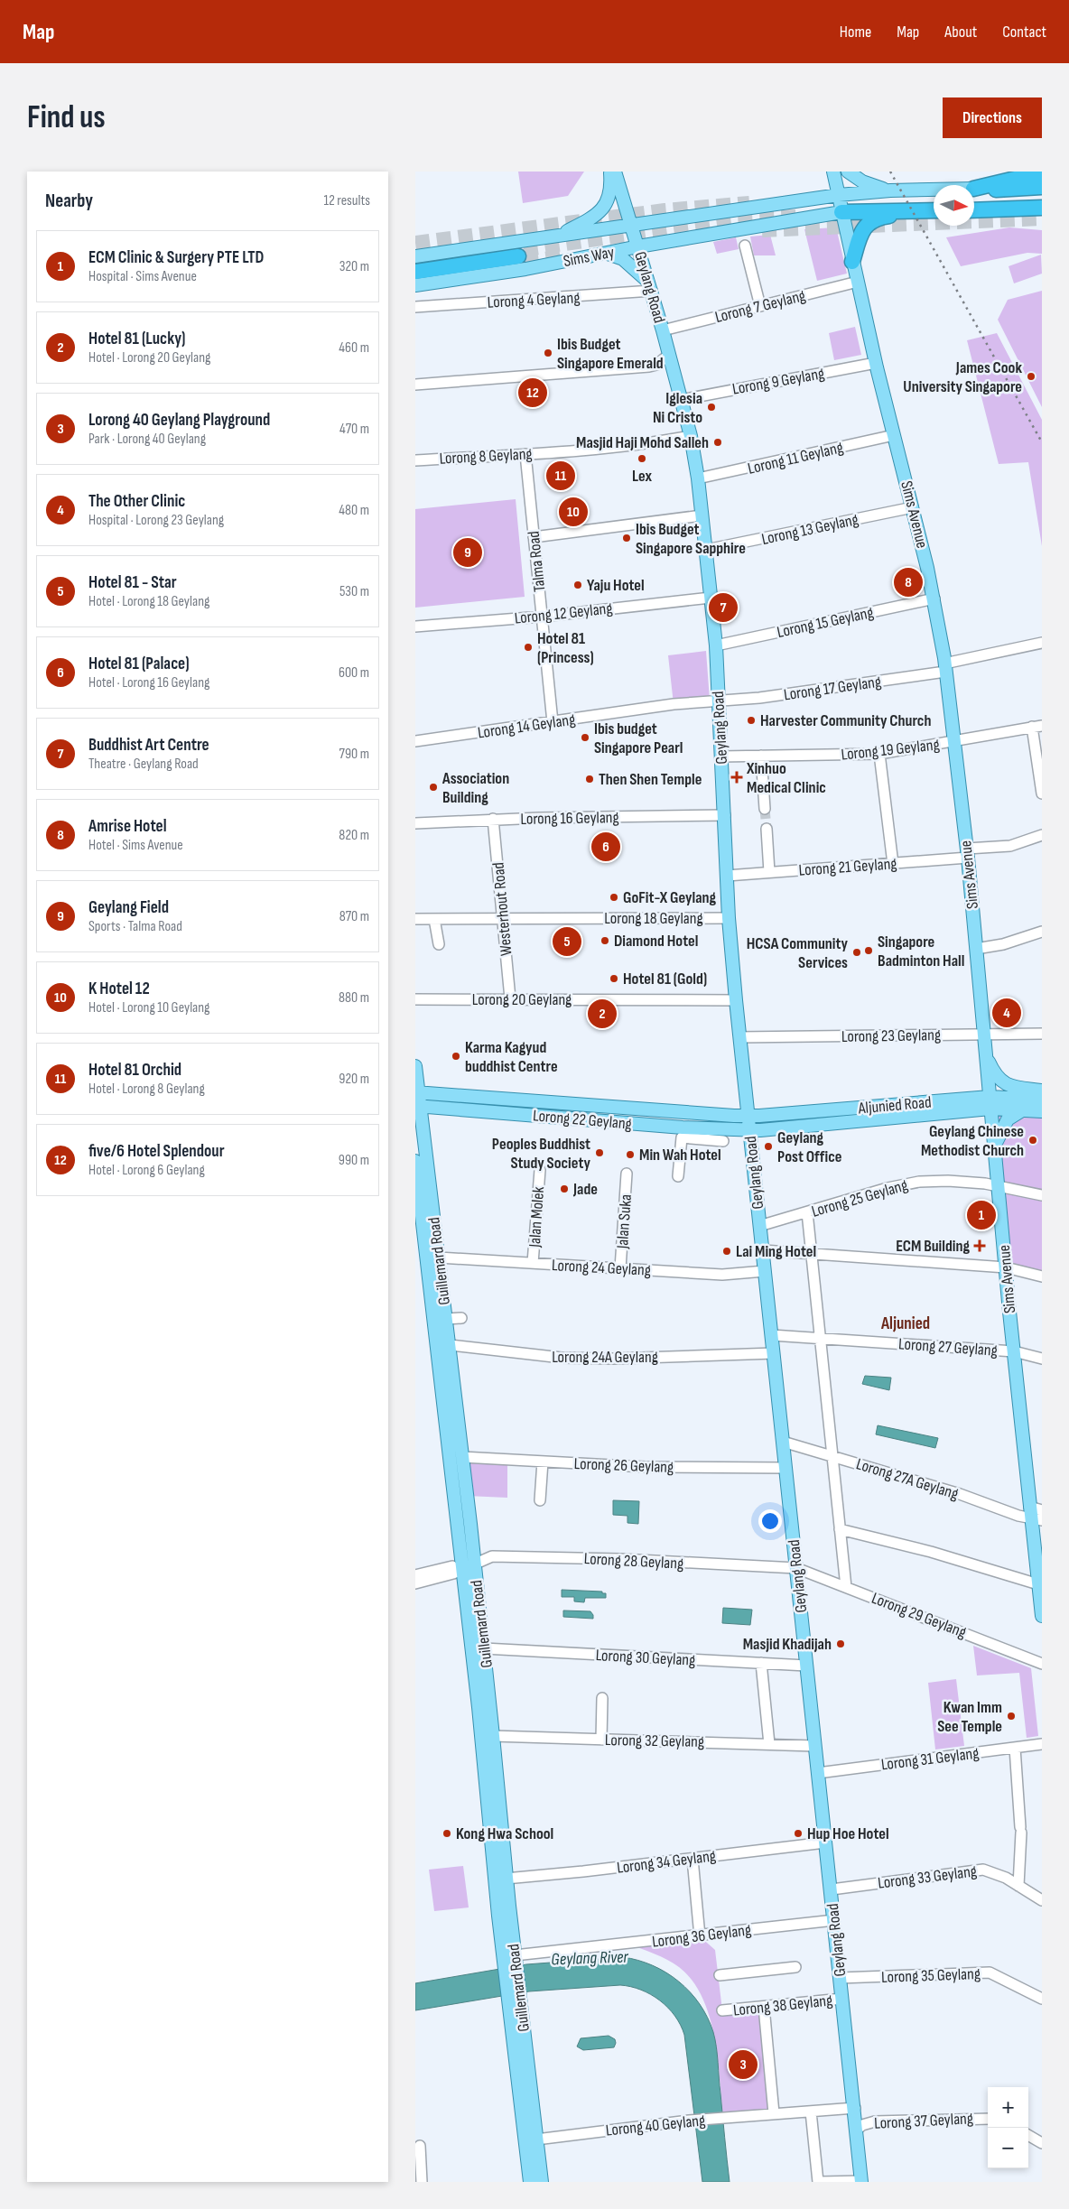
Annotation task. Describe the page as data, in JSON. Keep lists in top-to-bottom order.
{
  "streets": {
    "main road": [
      "Sims Way",
      "Geylang Road",
      "Sims Avenue",
      "Aljunied Road",
      "Lorong 22 Geylang",
      "Guillemard Road"
    ],
    "street": [
      "Lorong 4 Geylang",
      "Lorong 7 Geylang",
      "Lorong 9 Geylang",
      "Lorong 8 Geylang",
      "Lorong 11 Geylang",
      "Lorong 13 Geylang",
      "Talma Road",
      "Lorong 12 Geylang",
      "Lorong 15 Geylang",
      "Lorong 17 Geylang",
      "Lorong 14 Geylang",
      "Lorong 19 Geylang",
      "Lorong 16 Geylang",
      "Lorong 21 Geylang",
      "Westerhout Road",
      "Lorong 18 Geylang",
      "Lorong 20 Geylang",
      "Lorong 23 Geylang",
      "Lorong 25 Geylang",
      "Jalan Molek",
      "Jalan Suka",
      "Lorong 24 Geylang",
      "Lorong 27 Geylang",
      "Lorong 24A Geylang",
      "Lorong 26 Geylang",
      "Lorong 27A Geylang",
      "Lorong 28 Geylang",
      "Lorong 29 Geylang",
      "Lorong 30 Geylang",
      "Lorong 32 Geylang",
      "Lorong 31 Geylang",
      "Lorong 34 Geylang",
      "Lorong 33 Geylang",
      "Lorong 36 Geylang",
      "Lorong 35 Geylang",
      "Lorong 38 Geylang",
      "Lorong 37 Geylang",
      "Lorong 40 Geylang"
    ]
  },
  "crossings": [
    ["Sims Way", "Geylang Road"],
    ["Sims Way", "Sims Avenue"],
    ["Geylang Road", "Lorong 4 Geylang"],
    ["Geylang Road", "Lorong 7 Geylang"],
    ["Geylang Road", "Lorong 9 Geylang"],
    ["Geylang Road", "Lorong 8 Geylang"],
    ["Geylang Road", "Lorong 11 Geylang"],
    ["Geylang Road", "Lorong 13 Geylang"],
    ["Geylang Road", "Lorong 12 Geylang"],
    ["Geylang Road", "Lorong 15 Geylang"],
    ["Geylang Road", "Lorong 17 Geylang"],
    ["Geylang Road", "Lorong 14 Geylang"],
    ["Geylang Road", "Lorong 19 Geylang"],
    ["Geylang Road", "Lorong 16 Geylang"],
    ["Geylang Road", "Lorong 21 Geylang"],
    ["Geylang Road", "Lorong 18 Geylang"],
    ["Geylang Road", "Lorong 20 Geylang"],
    ["Geylang Road", "Lorong 23 Geylang"],
    ["Geylang Road", "Aljunied Road"],
    ["Geylang Road", "Lorong 22 Geylang"],
    ["Geylang Road", "Lorong 25 Geylang"],
    ["Geylang Road", "Lorong 24 Geylang"],
    ["Geylang Road", "Lorong 27 Geylang"],
    ["Geylang Road", "Lorong 24A Geylang"],
    ["Geylang Road", "Lorong 26 Geylang"],
    ["Geylang Road", "Lorong 27A Geylang"],
    ["Geylang Road", "Lorong 28 Geylang"],
    ["Geylang Road", "Lorong 29 Geylang"],
    ["Geylang Road", "Lorong 30 Geylang"],
    ["Geylang Road", "Lorong 32 Geylang"],
    ["Geylang Road", "Lorong 31 Geylang"],
    ["Geylang Road", "Lorong 34 Geylang"],
    ["Geylang Road", "Lorong 33 Geylang"],
    ["Geylang Road", "Lorong 36 Geylang"],
    ["Geylang Road", "Lorong 35 Geylang"],
    ["Geylang Road", "Lorong 38 Geylang"],
    ["Geylang Road", "Lorong 37 Geylang"],
    ["Geylang Road", "Lorong 40 Geylang"],
    ["Lorong 7 Geylang", "Sims Avenue"],
    ["Lorong 9 Geylang", "Sims Avenue"],
    ["Lorong 8 Geylang", "Talma Road"],
    ["Lorong 11 Geylang", "Sims Avenue"],
    ["Sims Avenue", "Lorong 13 Geylang"],
    ["Sims Avenue", "Lorong 15 Geylang"],
    ["Sims Avenue", "Lorong 17 Geylang"],
    ["Sims Avenue", "Lorong 19 Geylang"],
    ["Sims Avenue", "Lorong 21 Geylang"],
    ["Sims Avenue", "Lorong 23 Geylang"],
    ["Sims Avenue", "Aljunied Road"],
    ["Sims Avenue", "Lorong 25 Geylang"],
    ["Sims Avenue", "Lorong 27 Geylang"],
    ["Sims Avenue", "Lorong 27A Geylang"],
    ["Talma Road", "Lorong 12 Geylang"],
    ["Talma Road", "Lorong 14 Geylang"],
    ["Lorong 17 Geylang", "Lorong 14 Geylang"],
    ["Lorong 16 Geylang", "Westerhout Road"],
    ["Westerhout Road", "Lorong 18 Geylang"],
    ["Westerhout Road", "Lorong 20 Geylang"],
    ["Aljunied Road", "Lorong 22 Geylang"],
    ["Lorong 22 Geylang", "Guillemard Road"],
    ["Jalan Molek", "Lorong 24 Geylang"],
    ["Jalan Suka", "Lorong 24 Geylang"],
    ["Guillemard Road", "Lorong 24 Geylang"],
    ["Guillemard Road", "Lorong 24A Geylang"],
    ["Guillemard Road", "Lorong 26 Geylang"],
    ["Guillemard Road", "Lorong 28 Geylang"],
    ["Guillemard Road", "Lorong 30 Geylang"],
    ["Guillemard Road", "Lorong 32 Geylang"],
    ["Guillemard Road", "Lorong 34 Geylang"],
    ["Guillemard Road", "Lorong 36 Geylang"],
    ["Guillemard Road", "Lorong 40 Geylang"],
    ["Lorong 28 Geylang", "Lorong 29 Geylang"]
  ],
  "districts": ["Aljunied"],
  "water": ["Geylang River"],
  "places": {
    "other": [
      "Ibis Budget Singapore Emerald",
      "James Cook University Singapore",
      "Iglesia Ni Cristo",
      "Masjid Haji Mohd Salleh",
      "Lex",
      "Ibis Budget Singapore Sapphire",
      "Yaju Hotel",
      "Hotel 81 (Princess)",
      "Harvester Community Church",
      "Ibis budget Singapore Pearl",
      "Then Shen Temple",
      "Association Building",
      "GoFit-X Geylang",
      "Diamond Hotel",
      "Singapore Badminton Hall",
      "HCSA Community Services",
      "Hotel 81 (Gold)",
      "Karma Kagyud buddhist Centre",
      "Geylang Chinese Methodist Church",
      "Geylang Post Office",
      "Peoples Buddhist Study Society",
      "Min Wah Hotel",
      "Jade",
      "Lai Ming Hotel",
      "Masjid Khadijah",
      "Kwan Imm See Temple",
      "Kong Hwa School",
      "Hup Hoe Hotel"
    ],
    "health": ["Xinhuo Medical Clinic", "ECM Building"]
  },
  "north": "right",
  "page": {
    "header": "Map",
    "nav": [
      "Home",
      "Map",
      "About",
      "Contact"
    ],
    "buttons": "Directions",
    "title": "Find us",
    "heading": ["Nearby", "12 results"],
    "list": [
      {
        "mark": "1",
        "name": "ECM Clinic & Surgery PTE LTD",
        "note": "Hospital · Sims Avenue",
        "value": "320 m"
      },
      {
        "mark": "2",
        "name": "Hotel 81 (Lucky)",
        "note": "Hotel · Lorong 20 Geylang",
        "value": "460 m"
      },
      {
        "mark": "3",
        "name": "Lorong 40 Geylang Playground",
        "note": "Park · Lorong 40 Geylang",
        "value": "470 m"
      },
      {
        "mark": "4",
        "name": "The Other Clinic",
        "note": "Hospital · Lorong 23 Geylang",
        "value": "480 m"
      },
      {
        "mark": "5",
        "name": "Hotel 81 - Star",
        "note": "Hotel · Lorong 18 Geylang",
        "value": "530 m"
      },
      {
        "mark": "6",
        "name": "Hotel 81 (Palace)",
        "note": "Hotel · Lorong 16 Geylang",
        "value": "600 m"
      },
      {
        "mark": "7",
        "name": "Buddhist Art Centre",
        "note": "Theatre · Geylang Road",
        "value": "790 m"
      },
      {
        "mark": "8",
        "name": "Amrise Hotel",
        "note": "Hotel · Sims Avenue",
        "value": "820 m"
      },
      {
        "mark": "9",
        "name": "Geylang Field",
        "note": "Sports · Talma Road",
        "value": "870 m"
      },
      {
        "mark": "10",
        "name": "K Hotel 12",
        "note": "Hotel · Lorong 10 Geylang",
        "value": "880 m"
      },
      {
        "mark": "11",
        "name": "Hotel 81 Orchid",
        "note": "Hotel · Lorong 8 Geylang",
        "value": "920 m"
      },
      {
        "mark": "12",
        "name": "five/6 Hotel Splendour",
        "note": "Hotel · Lorong 6 Geylang",
        "value": "990 m"
      }
    ],
    "pins": [
      "12",
      "11",
      "10",
      "9",
      "8",
      "7",
      "6",
      "5",
      "4",
      "2",
      "1",
      "3"
    ],
    "map_buttons": ["+", "−"]
  }
}
